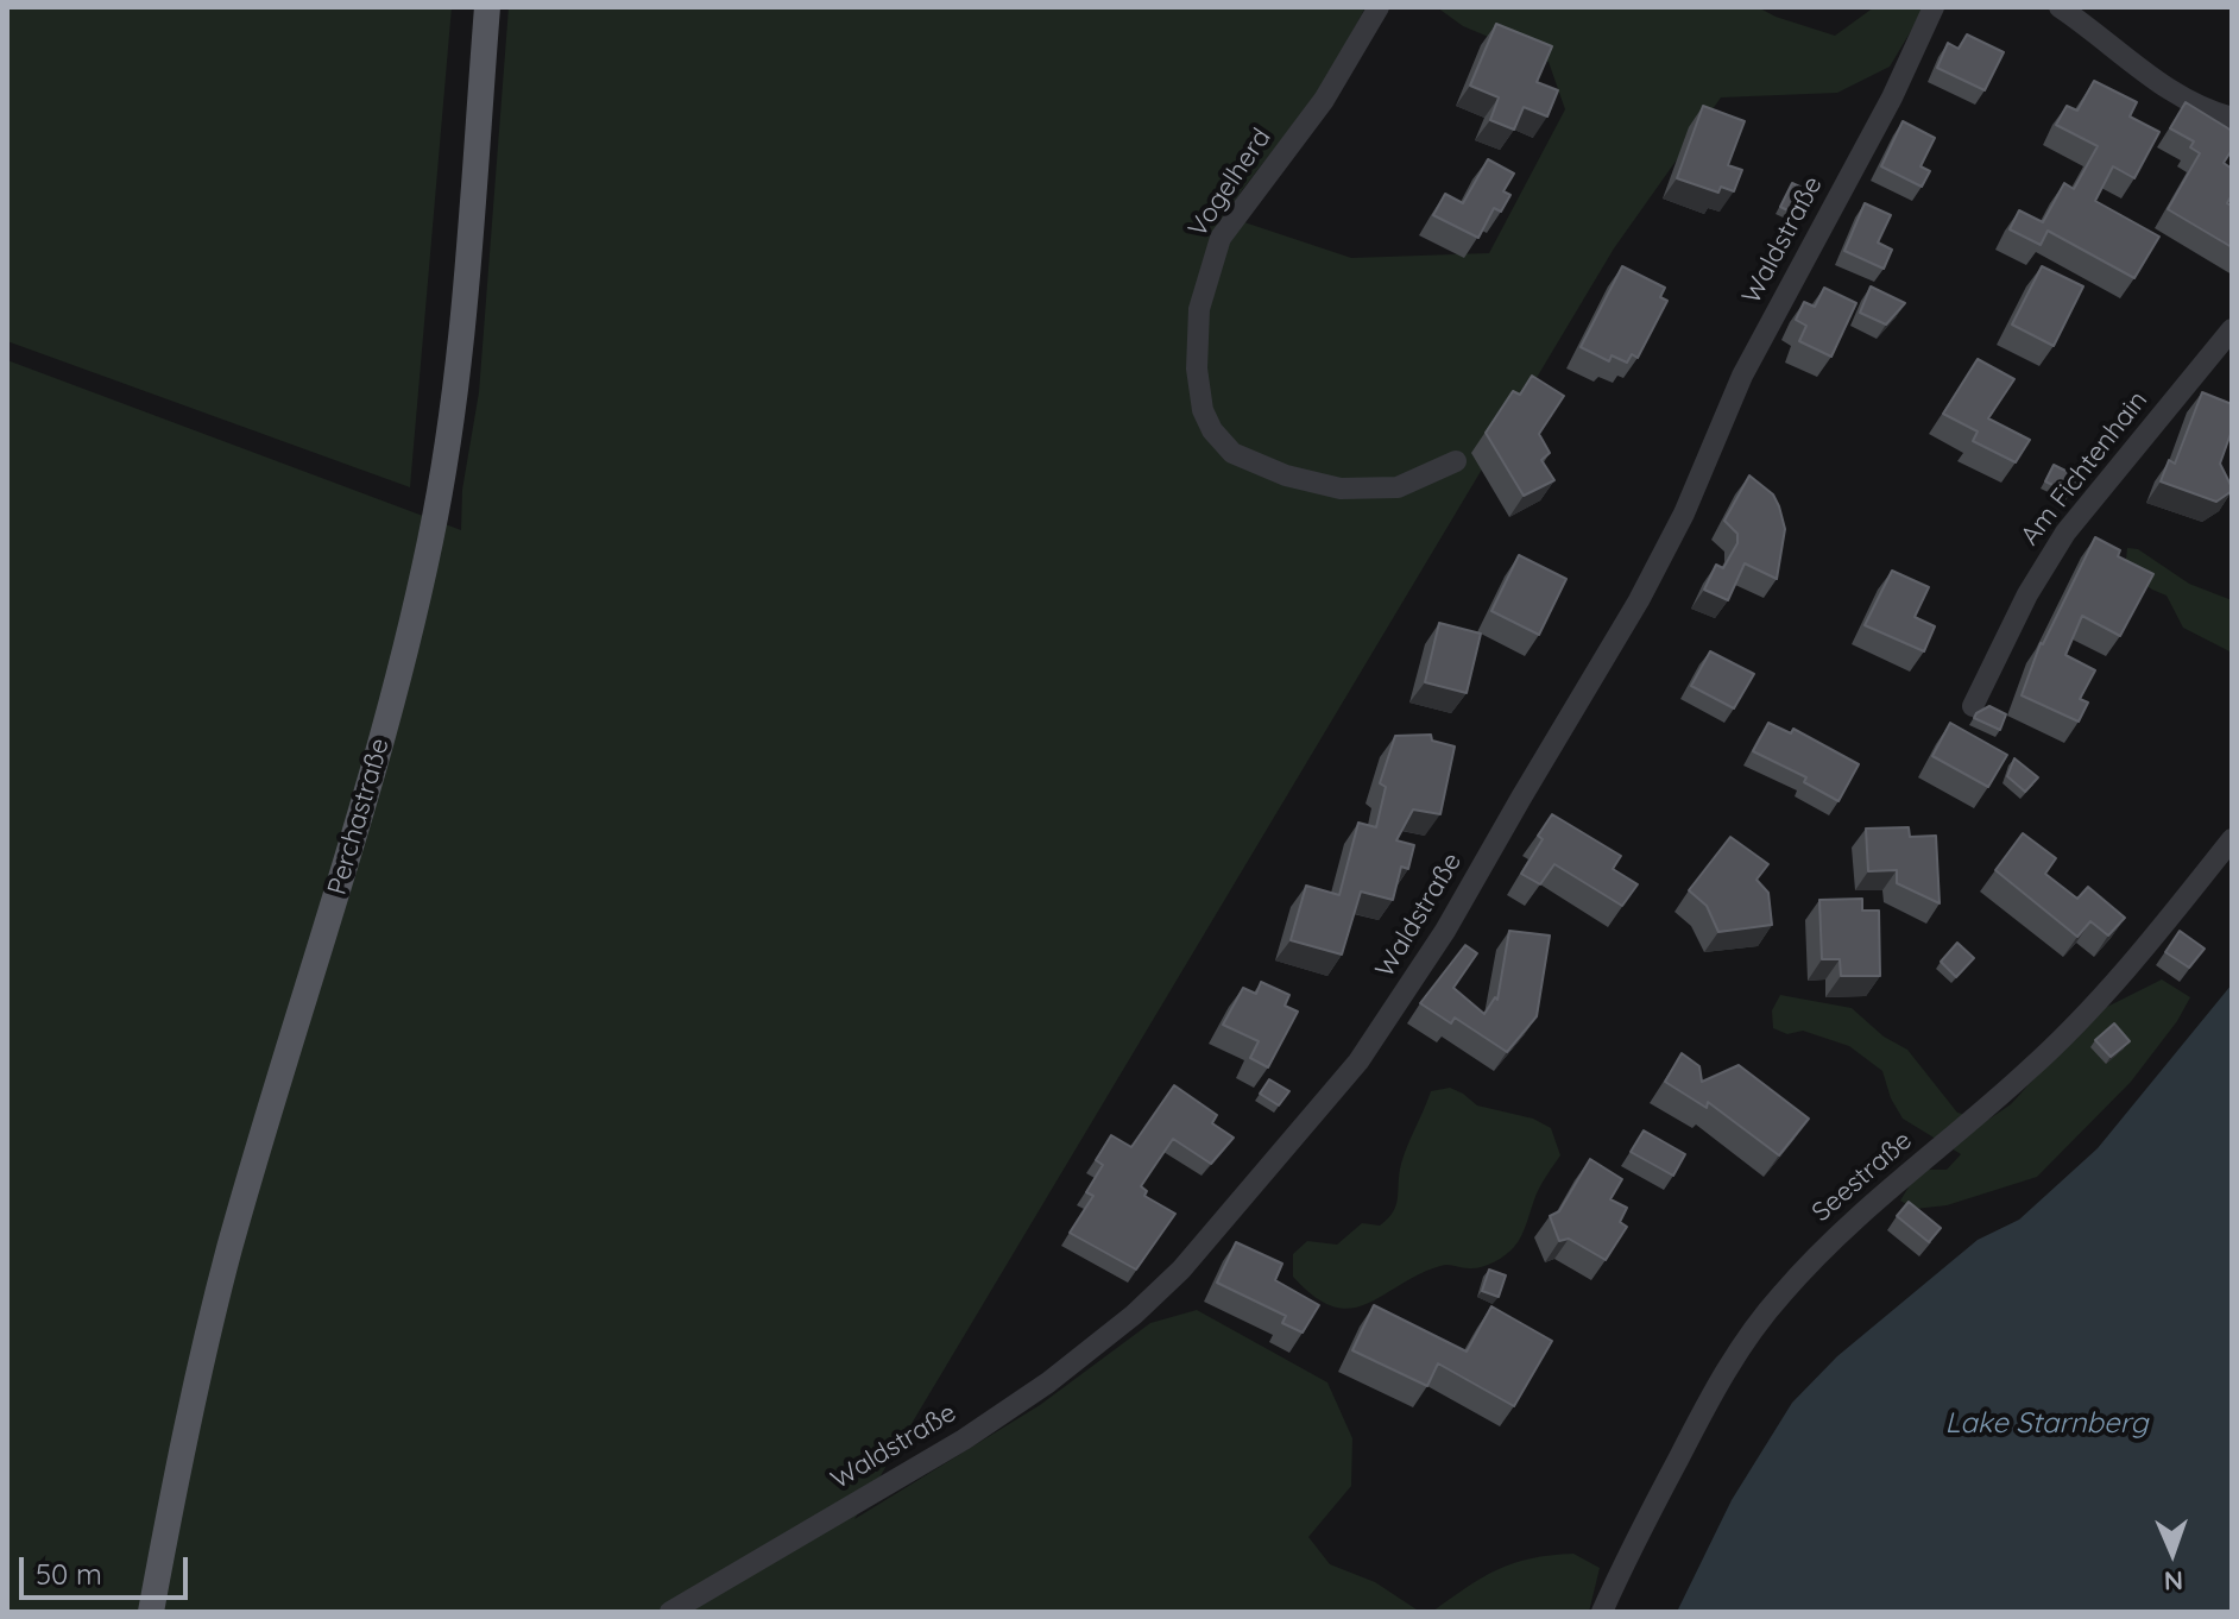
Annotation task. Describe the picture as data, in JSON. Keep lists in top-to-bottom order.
{
  "streets": {
    "main road": ["Perchastraße"],
    "street": [
      "Vogelherd",
      "Waldstraße",
      "Am Fichtenhain",
      "Seestraße"
    ]
  },
  "water": ["Lake Starnberg"],
  "scale_bar": "50 m",
  "north": "bottom"
}
